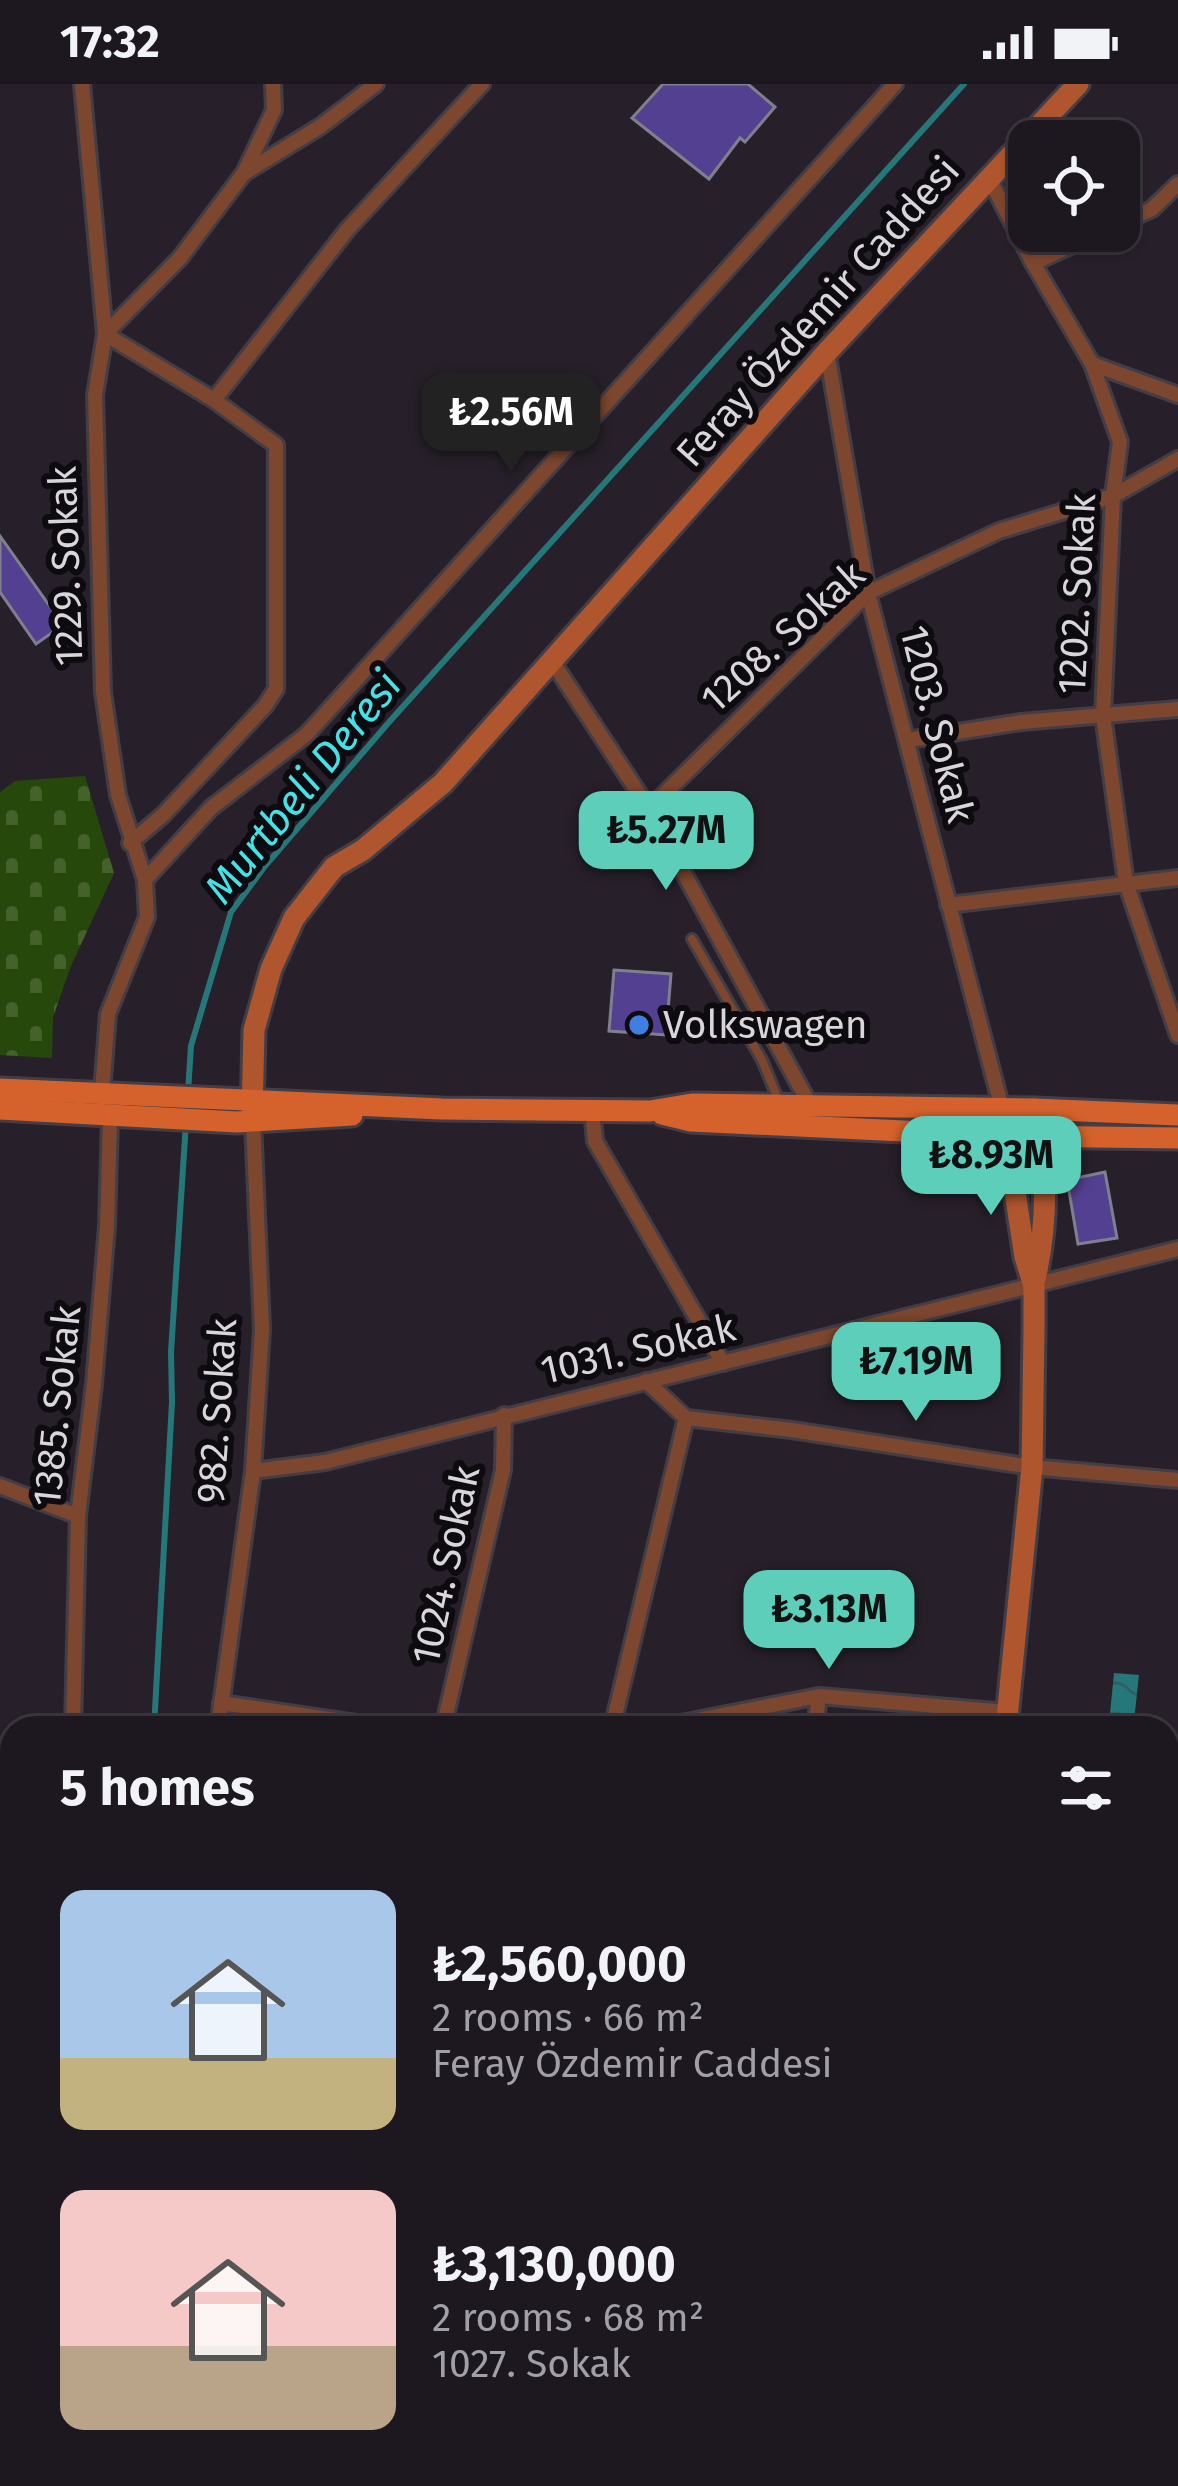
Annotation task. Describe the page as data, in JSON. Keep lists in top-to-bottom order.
{
  "streets": {
    "street": [
      "Feray Özdemir Caddesi",
      "1229. Sokak",
      "1202. Sokak",
      "1208. Sokak",
      "1203. Sokak",
      "1031. Sokak",
      "1385. Sokak",
      "982. Sokak",
      "1024. Sokak"
    ]
  },
  "crossings": [
    ["Feray Özdemir Caddesi", "1202. Sokak"],
    ["Feray Özdemir Caddesi", "1203. Sokak"],
    ["Feray Özdemir Caddesi", "982. Sokak"],
    ["1229. Sokak", "1385. Sokak"],
    ["1202. Sokak", "1208. Sokak"],
    ["1208. Sokak", "1203. Sokak"],
    ["1031. Sokak", "982. Sokak"],
    ["1031. Sokak", "1024. Sokak"]
  ],
  "water": ["Murtbeli Deresi"],
  "places": ["Volkswagen"],
  "page": {
    "status": "17:32",
    "price": [
      "₺2.56M",
      "₺5.27M",
      "₺8.93M",
      "₺7.19M",
      "₺3.13M"
    ],
    "heading": "5 homes",
    "list": [
      {
        "name": "₺2,560,000",
        "note": "2 rooms · 66 m² · Feray Özdemir Caddesi"
      },
      {
        "name": "₺3,130,000",
        "note": "2 rooms · 68 m² · 1027. Sokak"
      }
    ]
  }
}
